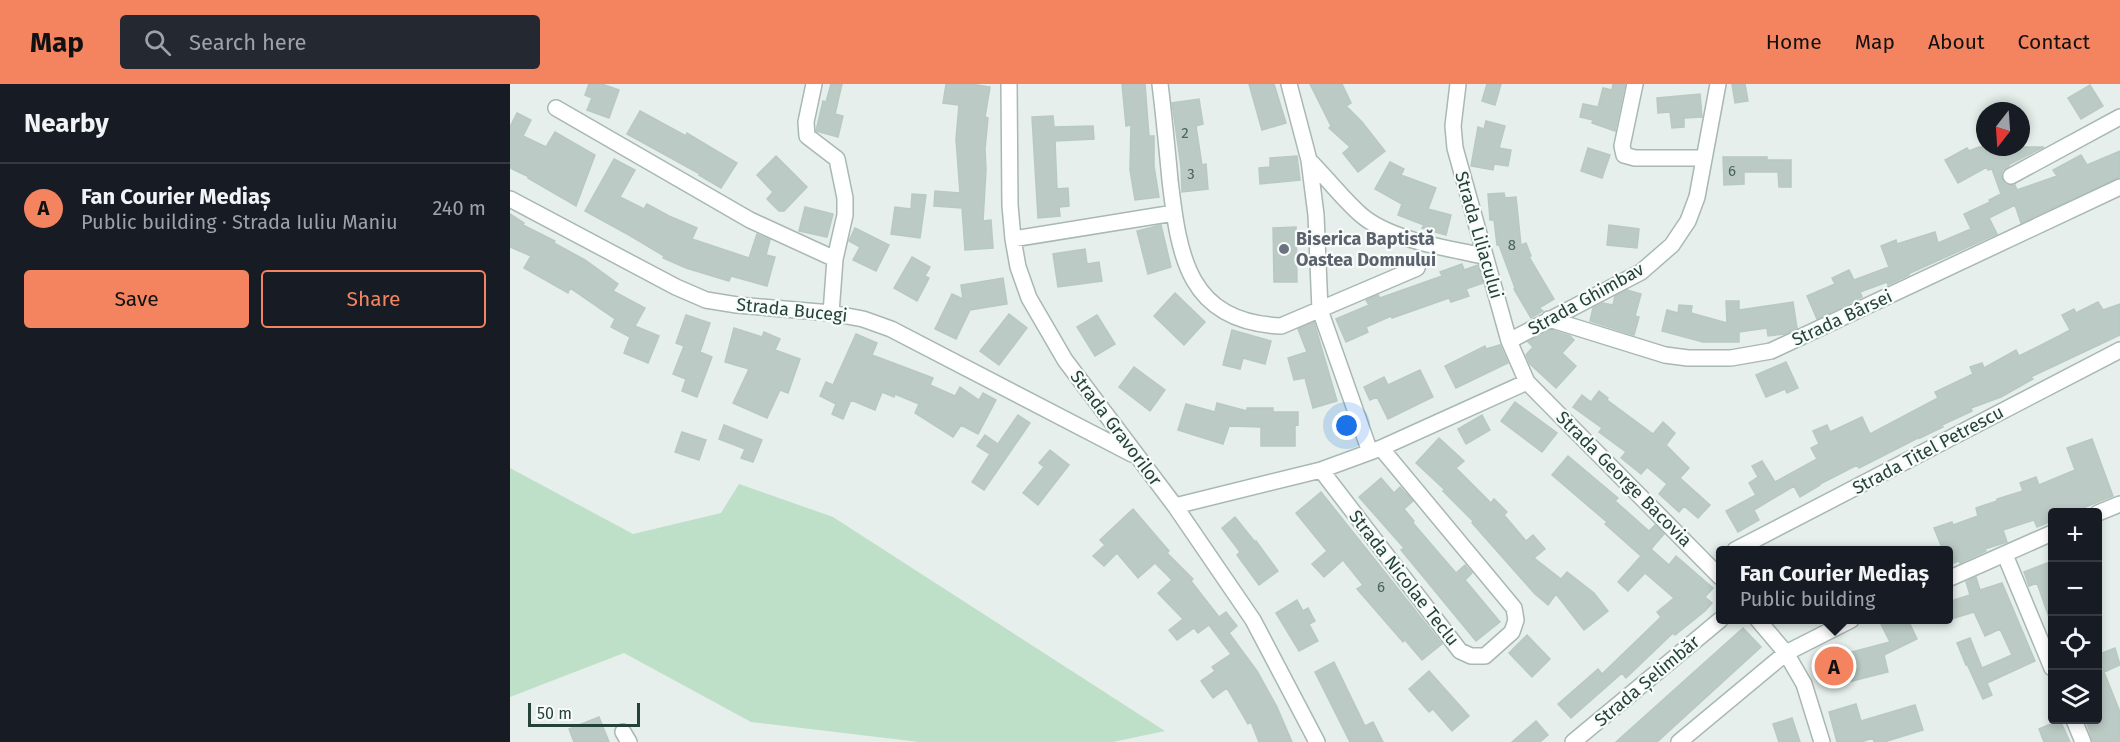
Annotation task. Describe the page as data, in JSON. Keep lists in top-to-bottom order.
{
  "streets": {
    "street": [
      "Strada Liliacului",
      "Strada Ghimbav",
      "Strada Bucegi",
      "Strada Bârsei",
      "Strada Gravorilor",
      "Strada Titel Petrescu",
      "Strada George Bacovia",
      "Strada Nicolae Teclu",
      "Strada Șelimbăr"
    ]
  },
  "crossings": [
    ["Strada Liliacului", "Strada Ghimbav"],
    ["Strada Liliacului", "Strada George Bacovia"],
    ["Strada Ghimbav", "Strada Bârsei"],
    ["Strada Bucegi", "Strada Gravorilor"]
  ],
  "places": ["Biserica Baptistă Oastea Domnului"],
  "house_numbers": [
    "2",
    "6",
    "3",
    "8",
    "6"
  ],
  "scale_bar": "50 m",
  "north": "bottom",
  "page": {
    "header": "Map",
    "search": "Search here",
    "nav": [
      "Home",
      "Map",
      "About",
      "Contact"
    ],
    "heading": "Nearby",
    "list": [
      {
        "mark": "A",
        "name": "Fan Courier Mediaș",
        "note": "Public building · Strada Iuliu Maniu",
        "value": "240 m"
      }
    ],
    "buttons": ["Save", "Share"],
    "map_buttons": ["+", "−"],
    "popup": ["Fan Courier Mediaș", "Public building"],
    "pins": "A",
    "scale": "50 m"
  }
}
